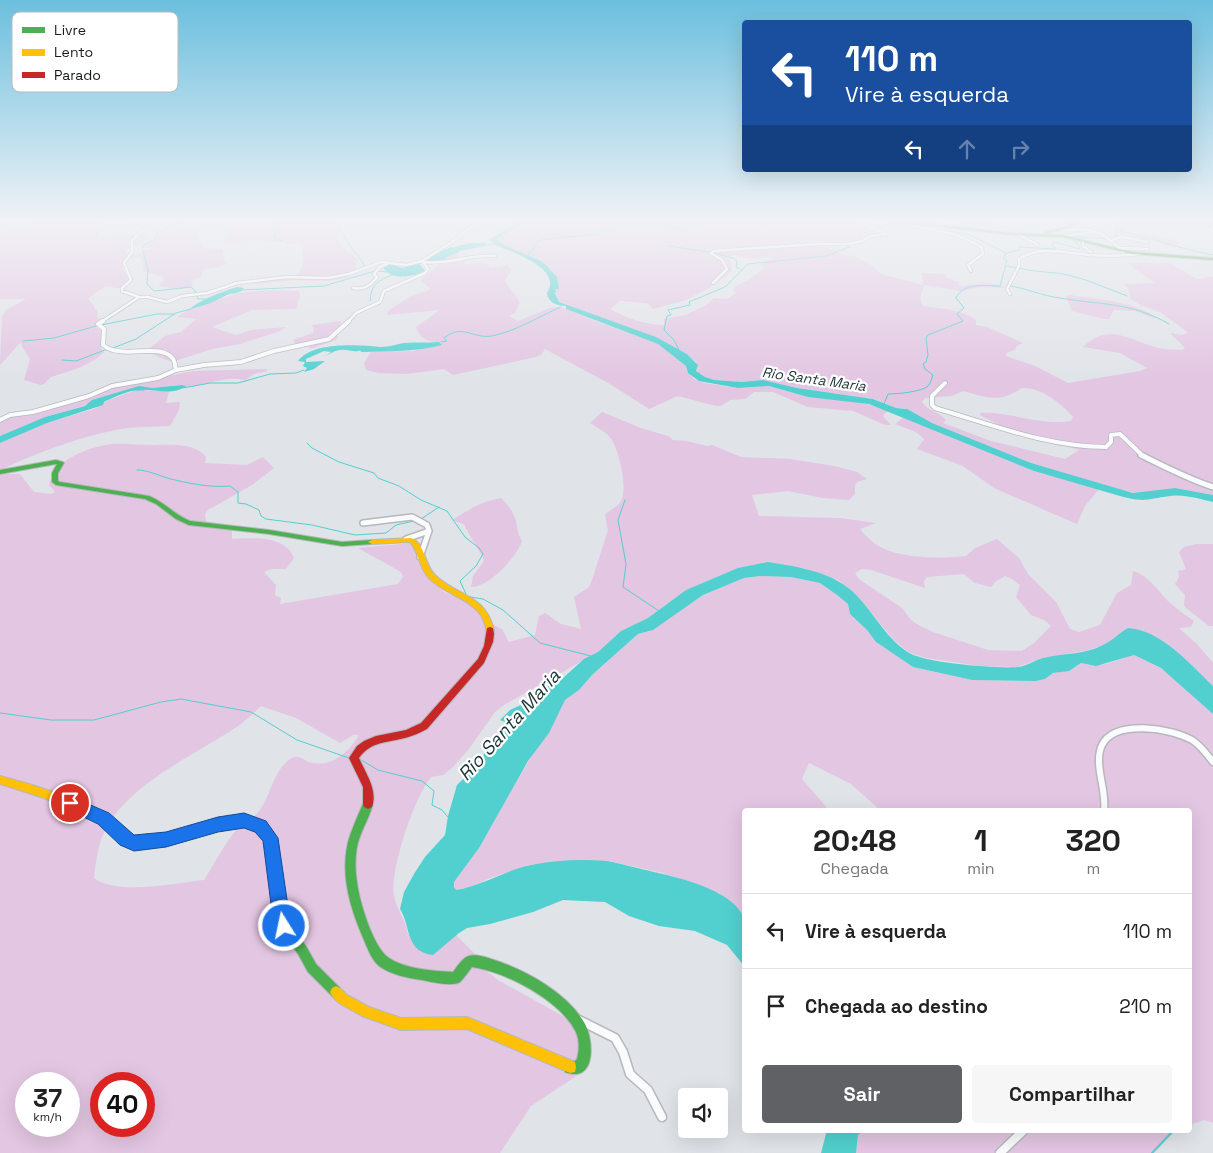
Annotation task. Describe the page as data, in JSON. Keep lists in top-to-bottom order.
{
  "water": ["Rio Santa Maria"],
  "legend": ["Livre", "Lento", "Parado"],
  "page": {
    "turn": ["110 m", "Vire à esquerda"],
    "eta": [
      "20:48",
      "Chegada",
      "1",
      "min",
      "320",
      "m"
    ],
    "list": [
      {
        "name": "Vire à esquerda",
        "value": "110 m"
      },
      {
        "name": "Chegada ao destino",
        "value": "210 m"
      }
    ],
    "buttons": ["Sair", "Compartilhar"],
    "speed": "37 km/h",
    "limit": "40"
  }
}
